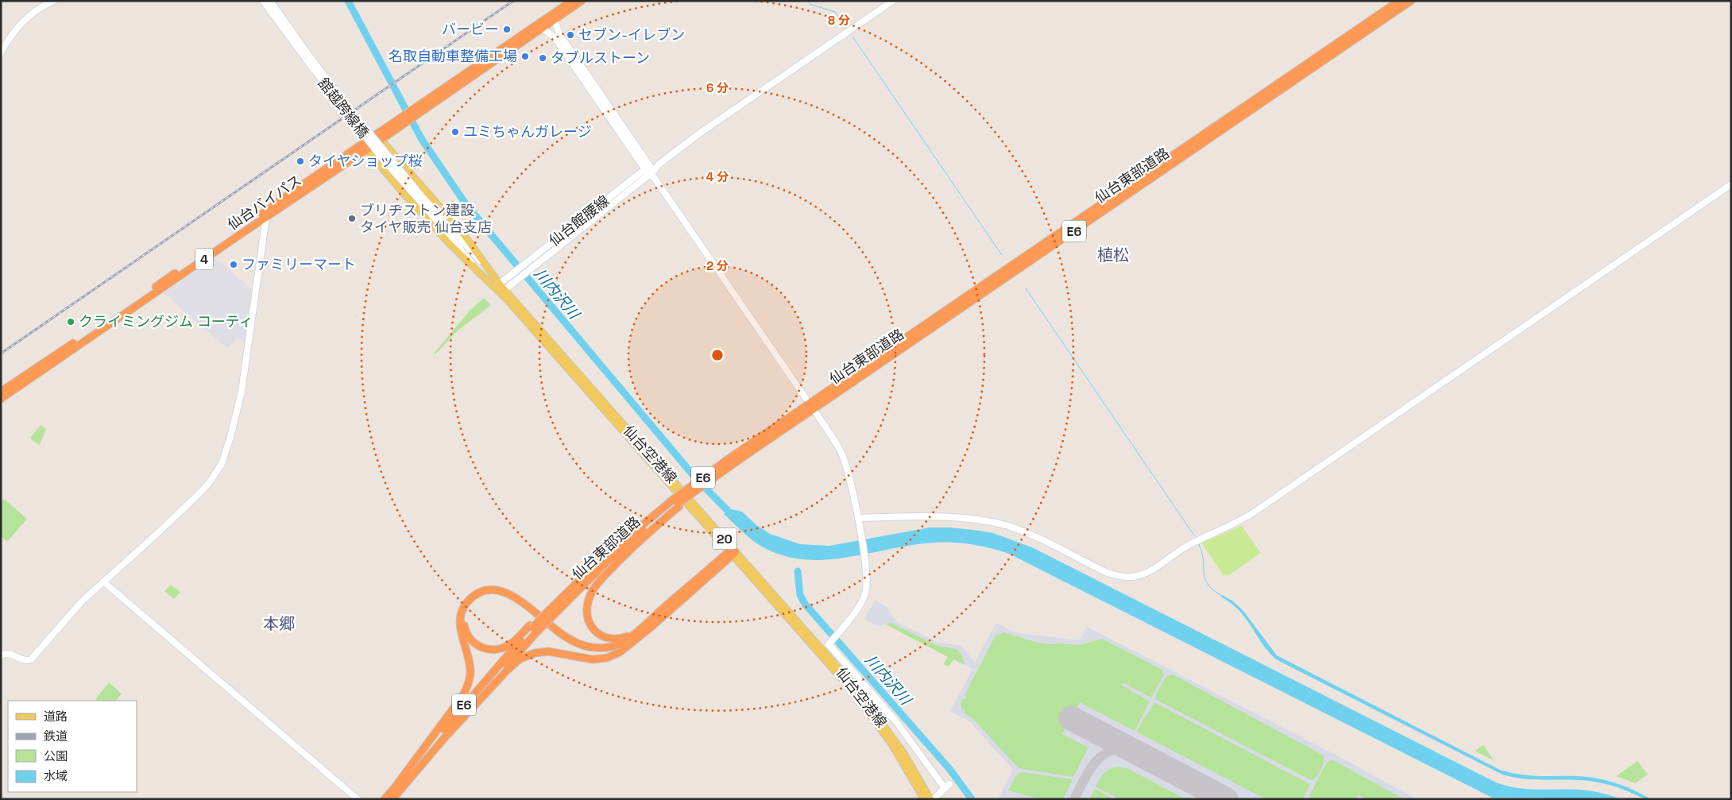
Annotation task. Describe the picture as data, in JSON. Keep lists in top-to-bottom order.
{
  "streets": {
    "highway": [
      "仙台東部道路",
      "仙台バイパス",
      "E6",
      "4"
    ],
    "main road": ["仙台空港線", "20"],
    "street": ["舘越跨線橋", "仙台館腰線"]
  },
  "crossings": [
    ["仙台バイパス", "仙台空港線"],
    ["仙台館腰線", "仙台空港線"]
  ],
  "districts": ["植松", "本郷"],
  "water": ["川内沢川"],
  "places": [
    "バービー",
    "セブン-イレブン",
    "名取自動車整備工場",
    "タブルストーン",
    "ユミちゃんガレージ",
    "タイヤショップ桜",
    "ブリヂストン建設 タイヤ販売 仙台支店",
    "ファミリーマート",
    "クライミングジム コーティ"
  ],
  "legend": [
    "道路",
    "鉄道",
    "公園",
    "水域"
  ],
  "rings": [
    "8 分",
    "6 分",
    "4 分",
    "2 分"
  ]
}
